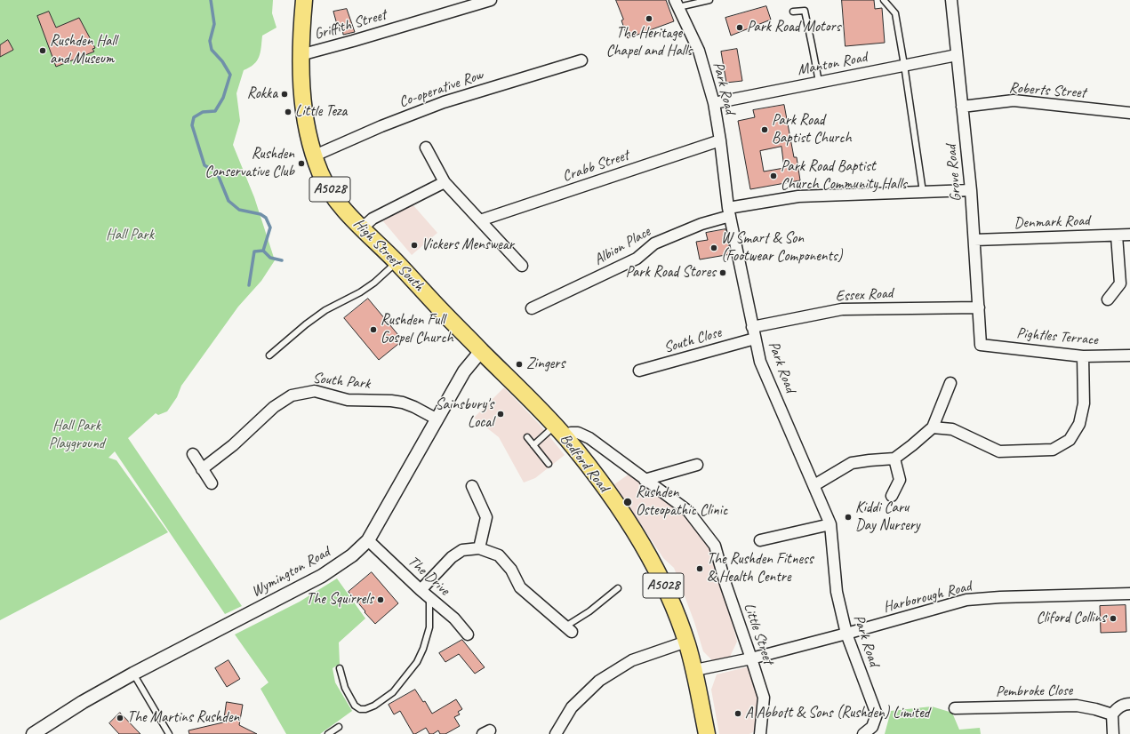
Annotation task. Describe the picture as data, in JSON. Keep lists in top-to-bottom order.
{
  "streets": {
    "main road": ["A5028", "High Street South", "Bedford Road"],
    "street": [
      "Griffith Street",
      "Manton Road",
      "Park Road",
      "Co-operative Row",
      "Roberts Street",
      "Crabb Street",
      "Grove Road",
      "Denmark Road",
      "Albion Place",
      "Essex Road",
      "Pightles Terrace",
      "South Close",
      "South Park",
      "Wymington Road",
      "The Drive",
      "Harborough Road",
      "Little Street",
      "Pembroke Close"
    ]
  },
  "crossings": [
    ["Griffith Street", "High Street South"],
    ["Manton Road", "Park Road"],
    ["Manton Road", "Grove Road"],
    ["Park Road", "Crabb Street"],
    ["Park Road", "Albion Place"],
    ["Park Road", "Essex Road"],
    ["Park Road", "South Close"],
    ["Park Road", "Harborough Road"],
    ["Co-operative Row", "High Street South"],
    ["Roberts Street", "Grove Road"],
    ["Grove Road", "Denmark Road"],
    ["Grove Road", "Albion Place"],
    ["Grove Road", "Essex Road"],
    ["Grove Road", "Pightles Terrace"],
    ["High Street South", "Bedford Road"],
    ["High Street South", "Wymington Road"],
    ["South Park", "Wymington Road"],
    ["Bedford Road", "Wymington Road"],
    ["Bedford Road", "Harborough Road"],
    ["Bedford Road", "Little Street"],
    ["Wymington Road", "The Drive"],
    ["Harborough Road", "Little Street"]
  ],
  "parks": ["Hall Park", "Hall Park Playground"],
  "places": [
    "The Heritage Chapel and Halls",
    "Park Road Motors",
    "Rushden Hall and Museum",
    "Rokka",
    "Little Teza",
    "Park Road Baptist Church",
    "Rushden Conservative Club",
    "Park Road Baptist Church Community Halls",
    "Vickers Menswear",
    "W Smart & Son (Footwear Components)",
    "Park Road Stores",
    "Rushden Full Gospel Church",
    "Zingers",
    "Sainsbury's Local",
    "Rushden Osteopathic Clinic",
    "Kiddi Caru Day Nursery",
    "The Rushden Fitness & Health Centre",
    "The Squirrels",
    "Cliford Collins",
    "A Abbott & Sons (Rushden) Limited",
    "The Martins Rushden"
  ]
}
